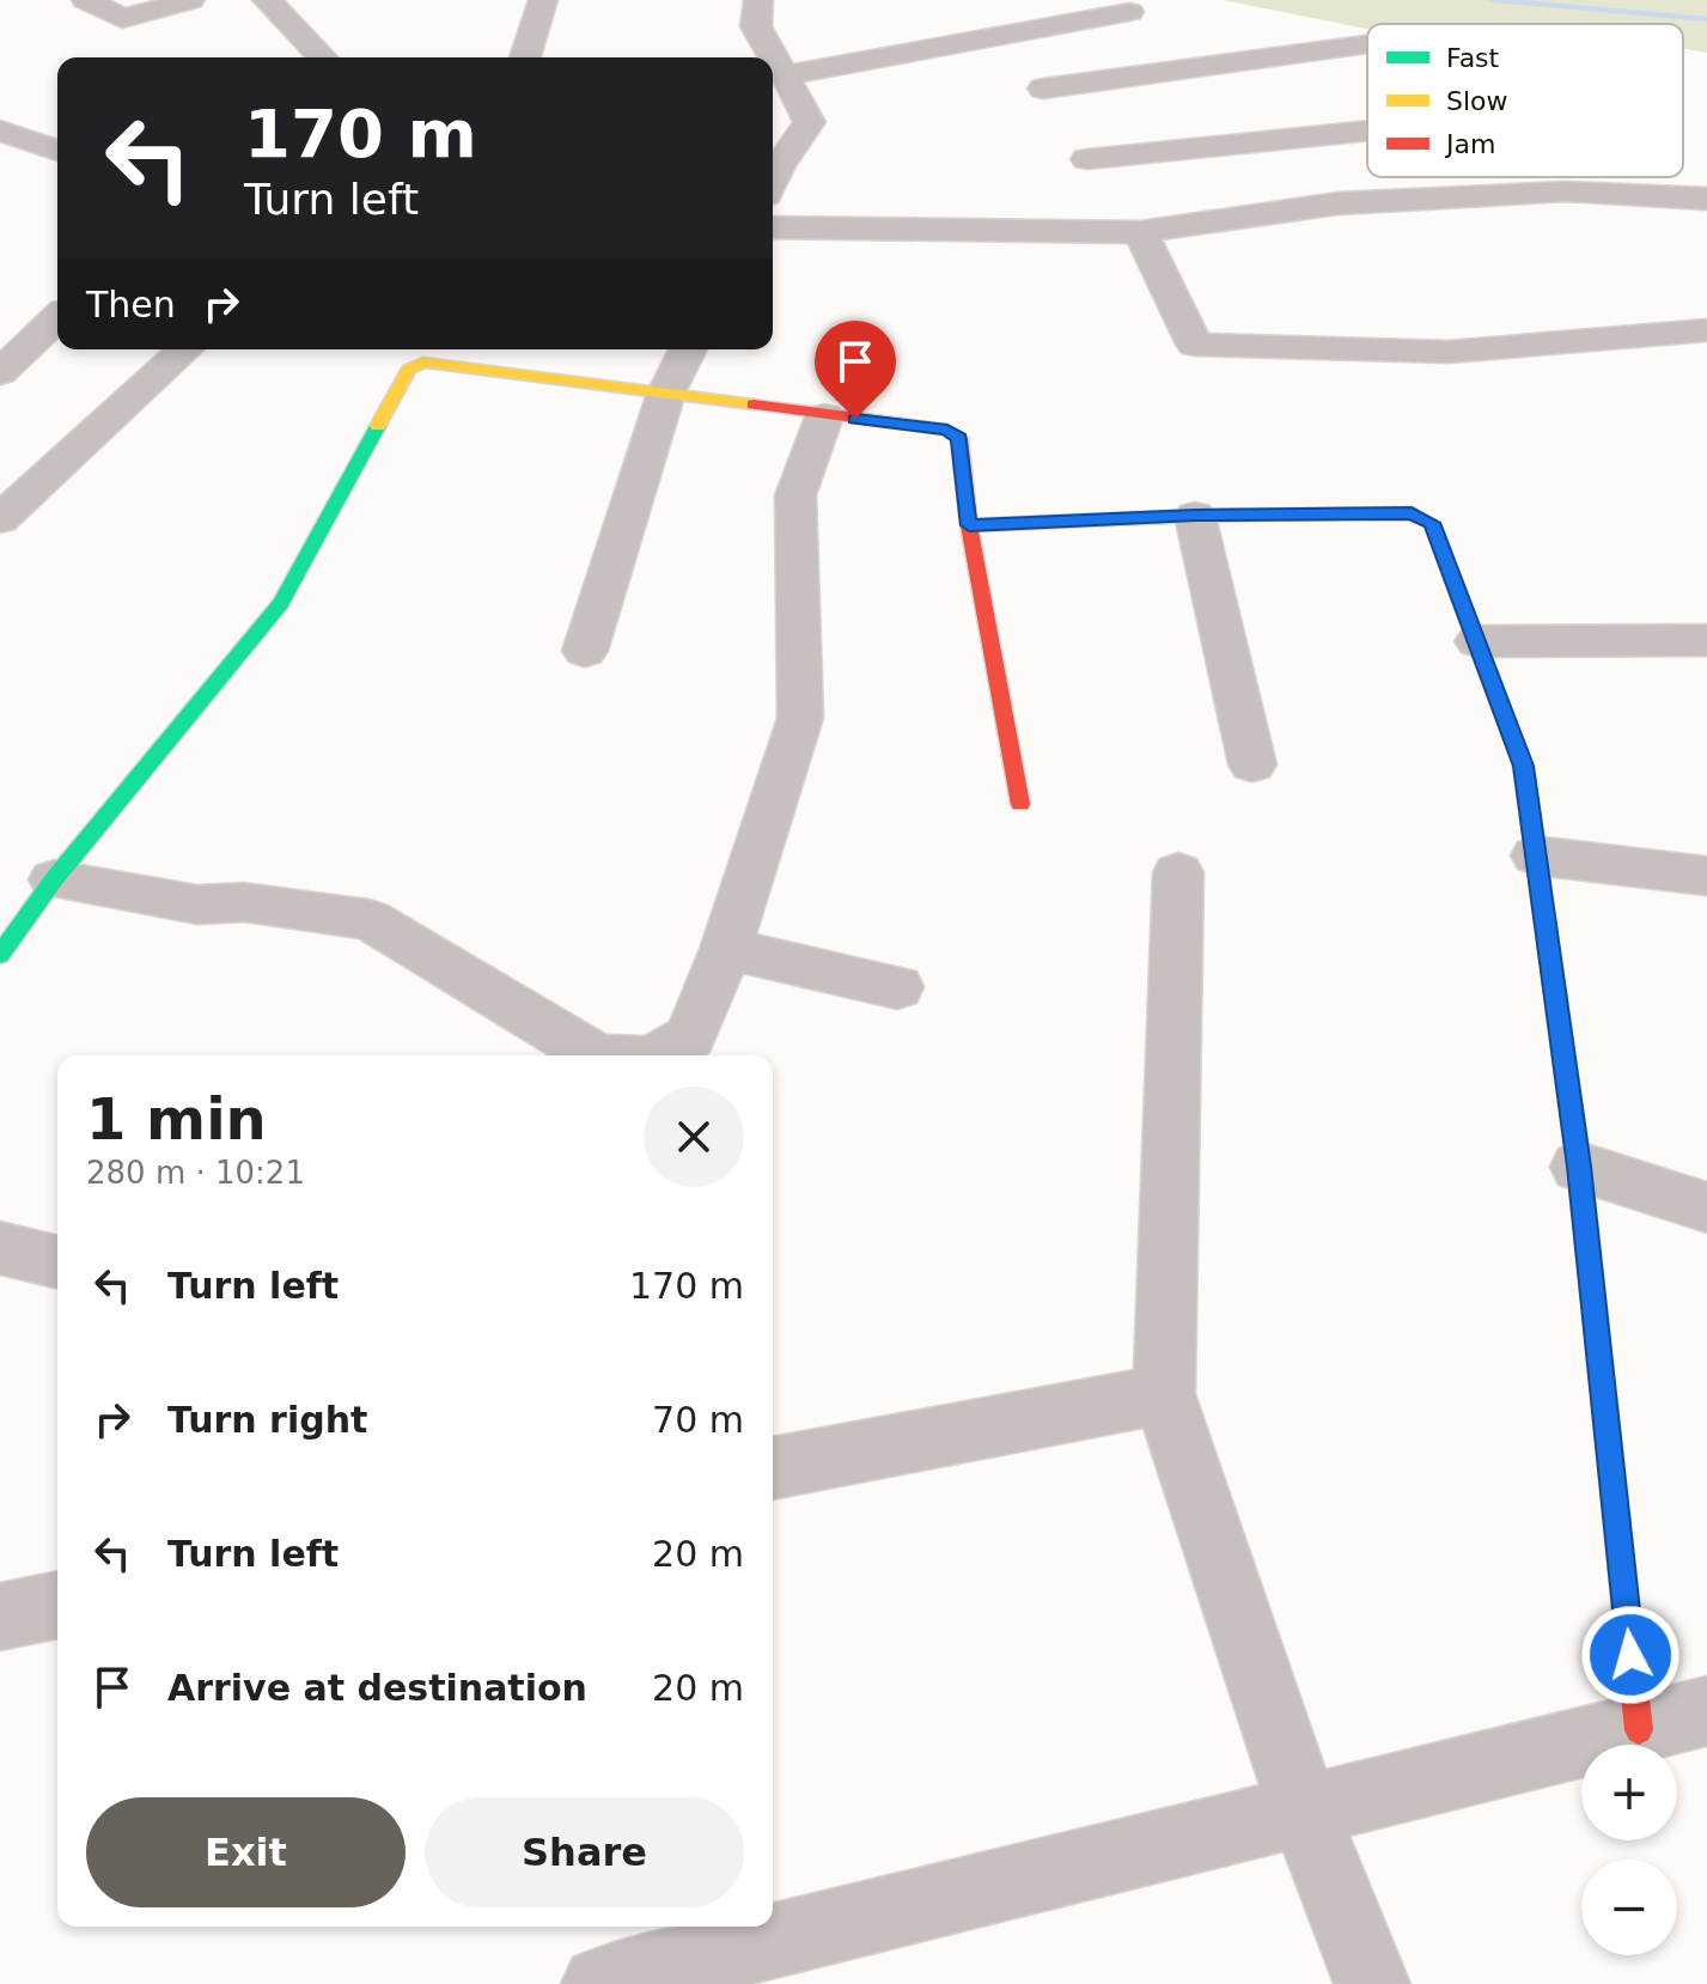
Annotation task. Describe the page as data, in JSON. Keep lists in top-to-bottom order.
{
  "legend": ["Fast", "Slow", "Jam"],
  "page": {
    "turn": ["170 m", "Turn left"],
    "then": "Then",
    "heading": ["1 min", "280 m · 10:21"],
    "list": [
      {
        "name": "Turn left",
        "value": "170 m"
      },
      {
        "name": "Turn right",
        "value": "70 m"
      },
      {
        "name": "Turn left",
        "value": "20 m"
      },
      {
        "name": "Arrive at destination",
        "value": "20 m"
      }
    ],
    "map_buttons": ["+", "−"],
    "buttons": ["Exit", "Share"]
  }
}
